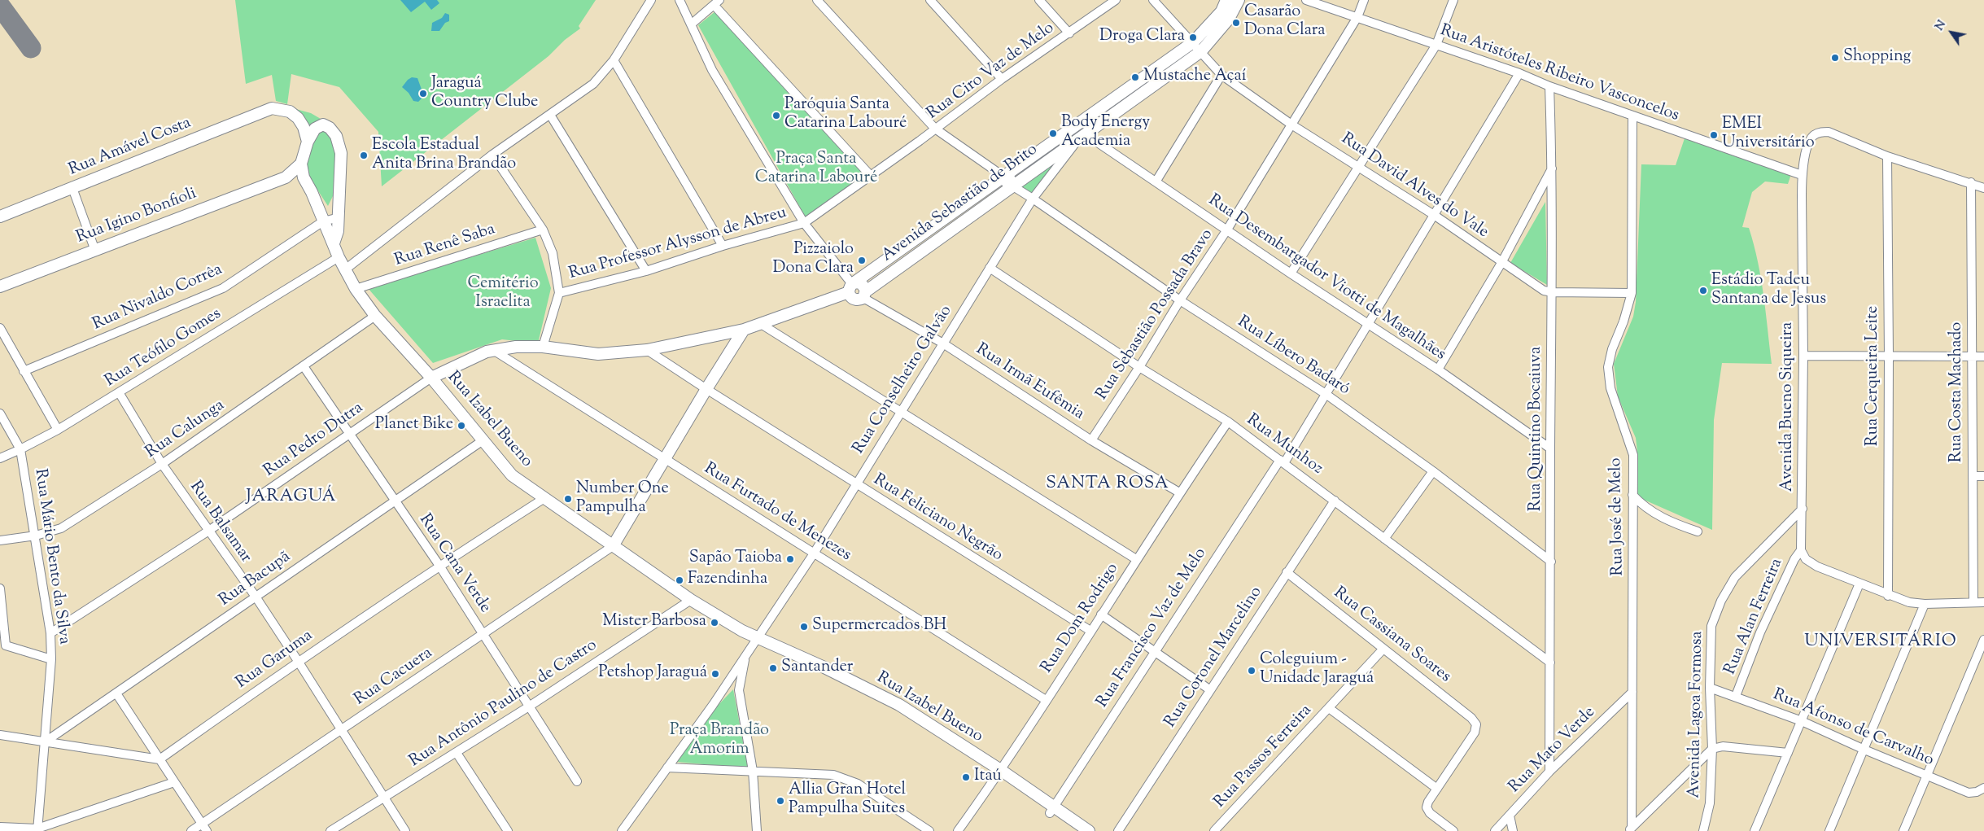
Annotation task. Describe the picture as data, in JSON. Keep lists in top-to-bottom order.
{
  "streets": {
    "street": [
      "Rua Ciro Vaz de Melo",
      "Rua Aristóteles Ribeiro Vasconcelos",
      "Rua Amável Costa",
      "Rua David Alves do Vale",
      "Avenida Sebastião de Brito",
      "Rua Igino Bonfioli",
      "Rua Professor Alysson de Abreu",
      "Rua Renê Saba",
      "Rua Desembargador Viotti de Magalhães",
      "Rua Nivaldo Corrêa",
      "Rua Sebastião Possada Bravo",
      "Rua Teófilo Gomes",
      "Rua Líbero Badaró",
      "Rua Cerqueira Leite",
      "Rua Conselheiro Galvão",
      "Rua Irmã Eufêmia",
      "Rua Costa Machado",
      "Avenida Bueno Siqueira",
      "Rua Izabel Bueno",
      "Rua Quintino Bocaiuva",
      "Rua Calunga",
      "Rua Pedro Dutra",
      "Rua Munhoz",
      "Rua Furtado de Menezes",
      "Rua José de Melo",
      "Rua Feliciano Negrão",
      "Rua Balsamar",
      "Rua Mário Bento da Silva",
      "Rua Cana Verde",
      "Rua Bacupã",
      "Rua Alan Ferreira",
      "Rua Dom Rodrigo",
      "Rua Francisco Vaz de Melo",
      "Rua Cassiana Soares",
      "Rua Coronel Marcelino",
      "Rua Garuma",
      "Rua Cacuera",
      "Rua Antônio Paulino de Castro",
      "Avenida Lagoa Formosa",
      "Rua Afonso de Carvalho",
      "Rua Mato Verde",
      "Rua Passos Ferreira"
    ]
  },
  "crossings": [
    ["Rua Ciro Vaz de Melo", "Rua Professor Alysson de Abreu"],
    ["Rua Aristóteles Ribeiro Vasconcelos", "Rua Sebastião Possada Bravo"],
    ["Rua Aristóteles Ribeiro Vasconcelos", "Avenida Bueno Siqueira"],
    ["Rua Aristóteles Ribeiro Vasconcelos", "Rua Quintino Bocaiuva"],
    ["Rua Aristóteles Ribeiro Vasconcelos", "Rua José de Melo"],
    ["Rua Aristóteles Ribeiro Vasconcelos", "Rua Francisco Vaz de Melo"],
    ["Rua David Alves do Vale", "Avenida Sebastião de Brito"],
    ["Rua David Alves do Vale", "Rua Sebastião Possada Bravo"],
    ["Rua David Alves do Vale", "Rua Quintino Bocaiuva"],
    ["Rua David Alves do Vale", "Rua José de Melo"],
    ["Rua David Alves do Vale", "Rua Francisco Vaz de Melo"],
    ["Avenida Sebastião de Brito", "Rua Desembargador Viotti de Magalhães"],
    ["Avenida Sebastião de Brito", "Rua Líbero Badaró"],
    ["Avenida Sebastião de Brito", "Rua Conselheiro Galvão"],
    ["Avenida Sebastião de Brito", "Rua Irmã Eufêmia"],
    ["Avenida Sebastião de Brito", "Rua Izabel Bueno"],
    ["Avenida Sebastião de Brito", "Rua Pedro Dutra"],
    ["Avenida Sebastião de Brito", "Rua Furtado de Menezes"],
    ["Avenida Sebastião de Brito", "Rua Feliciano Negrão"],
    ["Rua Igino Bonfioli", "Rua Izabel Bueno"],
    ["Rua Renê Saba", "Rua Izabel Bueno"],
    ["Rua Desembargador Viotti de Magalhães", "Rua Sebastião Possada Bravo"],
    ["Rua Desembargador Viotti de Magalhães", "Rua Conselheiro Galvão"],
    ["Rua Desembargador Viotti de Magalhães", "Rua Quintino Bocaiuva"],
    ["Rua Desembargador Viotti de Magalhães", "Rua Francisco Vaz de Melo"],
    ["Rua Nivaldo Corrêa", "Rua Izabel Bueno"],
    ["Rua Sebastião Possada Bravo", "Rua Líbero Badaró"],
    ["Rua Sebastião Possada Bravo", "Rua Irmã Eufêmia"],
    ["Rua Sebastião Possada Bravo", "Rua Munhoz"],
    ["Rua Teófilo Gomes", "Rua Izabel Bueno"],
    ["Rua Teófilo Gomes", "Rua Balsamar"],
    ["Rua Teófilo Gomes", "Rua Mário Bento da Silva"],
    ["Rua Líbero Badaró", "Rua Conselheiro Galvão"],
    ["Rua Líbero Badaró", "Rua Quintino Bocaiuva"],
    ["Rua Líbero Badaró", "Rua Francisco Vaz de Melo"],
    ["Rua Cerqueira Leite", "Avenida Bueno Siqueira"],
    ["Rua Conselheiro Galvão", "Rua Irmã Eufêmia"],
    ["Rua Conselheiro Galvão", "Rua Izabel Bueno"],
    ["Rua Conselheiro Galvão", "Rua Munhoz"],
    ["Rua Conselheiro Galvão", "Rua Furtado de Menezes"],
    ["Rua Conselheiro Galvão", "Rua Feliciano Negrão"],
    ["Rua Irmã Eufêmia", "Rua Dom Rodrigo"],
    ["Avenida Bueno Siqueira", "Rua Alan Ferreira"],
    ["Avenida Bueno Siqueira", "Avenida Lagoa Formosa"],
    ["Rua Izabel Bueno", "Rua Calunga"],
    ["Rua Izabel Bueno", "Rua Pedro Dutra"],
    ["Rua Izabel Bueno", "Rua Bacupã"],
    ["Rua Izabel Bueno", "Rua Dom Rodrigo"],
    ["Rua Izabel Bueno", "Rua Francisco Vaz de Melo"],
    ["Rua Izabel Bueno", "Rua Garuma"],
    ["Rua Izabel Bueno", "Rua Cacuera"],
    ["Rua Izabel Bueno", "Rua Antônio Paulino de Castro"],
    ["Rua Quintino Bocaiuva", "Rua Munhoz"],
    ["Rua Quintino Bocaiuva", "Rua Mato Verde"],
    ["Rua Calunga", "Rua Balsamar"],
    ["Rua Calunga", "Rua Mário Bento da Silva"],
    ["Rua Calunga", "Rua Cana Verde"],
    ["Rua Pedro Dutra", "Rua Balsamar"],
    ["Rua Pedro Dutra", "Rua Mário Bento da Silva"],
    ["Rua Pedro Dutra", "Rua Cana Verde"],
    ["Rua Munhoz", "Rua Dom Rodrigo"],
    ["Rua Munhoz", "Rua Francisco Vaz de Melo"],
    ["Rua Munhoz", "Rua Coronel Marcelino"],
    ["Rua Furtado de Menezes", "Rua Dom Rodrigo"],
    ["Rua José de Melo", "Rua Mato Verde"],
    ["Rua Feliciano Negrão", "Rua Dom Rodrigo"],
    ["Rua Balsamar", "Rua Bacupã"],
    ["Rua Balsamar", "Rua Garuma"],
    ["Rua Balsamar", "Rua Cacuera"],
    ["Rua Balsamar", "Rua Antônio Paulino de Castro"],
    ["Rua Mário Bento da Silva", "Rua Bacupã"],
    ["Rua Cana Verde", "Rua Bacupã"],
    ["Rua Cana Verde", "Rua Garuma"],
    ["Rua Cana Verde", "Rua Cacuera"],
    ["Rua Cana Verde", "Rua Antônio Paulino de Castro"],
    ["Rua Alan Ferreira", "Rua Afonso de Carvalho"],
    ["Rua Cassiana Soares", "Rua Coronel Marcelino"],
    ["Rua Cassiana Soares", "Rua Passos Ferreira"],
    ["Avenida Lagoa Formosa", "Rua Afonso de Carvalho"]
  ],
  "districts": ["SANTA ROSA", "JARAGUÁ", "UNIVERSITÁRIO"],
  "parks": ["Praça Santa Catarina Labouré", "Cemitério Israelita", "Praça Brandão Amorim"],
  "places": [
    "Casarão Dona Clara",
    "Droga Clara",
    "Shopping",
    "Mustache Açaí",
    "Jaraguá Country Clube",
    "Paróquia Santa Catarina Labouré",
    "Body Energy Academia",
    "EMEI Universitário",
    "Escola Estadual Anita Brina Brandão",
    "Pizzaiolo Dona Clara",
    "Estádio Tadeu Santana de Jesus",
    "Planet Bike",
    "Number One Pampulha",
    "Sapão Taioba",
    "Fazendinha",
    "Mister Barbosa",
    "Supermercados BH",
    "Santander",
    "Coleguium - Unidade Jaraguá",
    "Petshop Jaraguá",
    "Itaú",
    "Allia Gran Hotel Pampulha Suites"
  ],
  "north": "top left"
}
